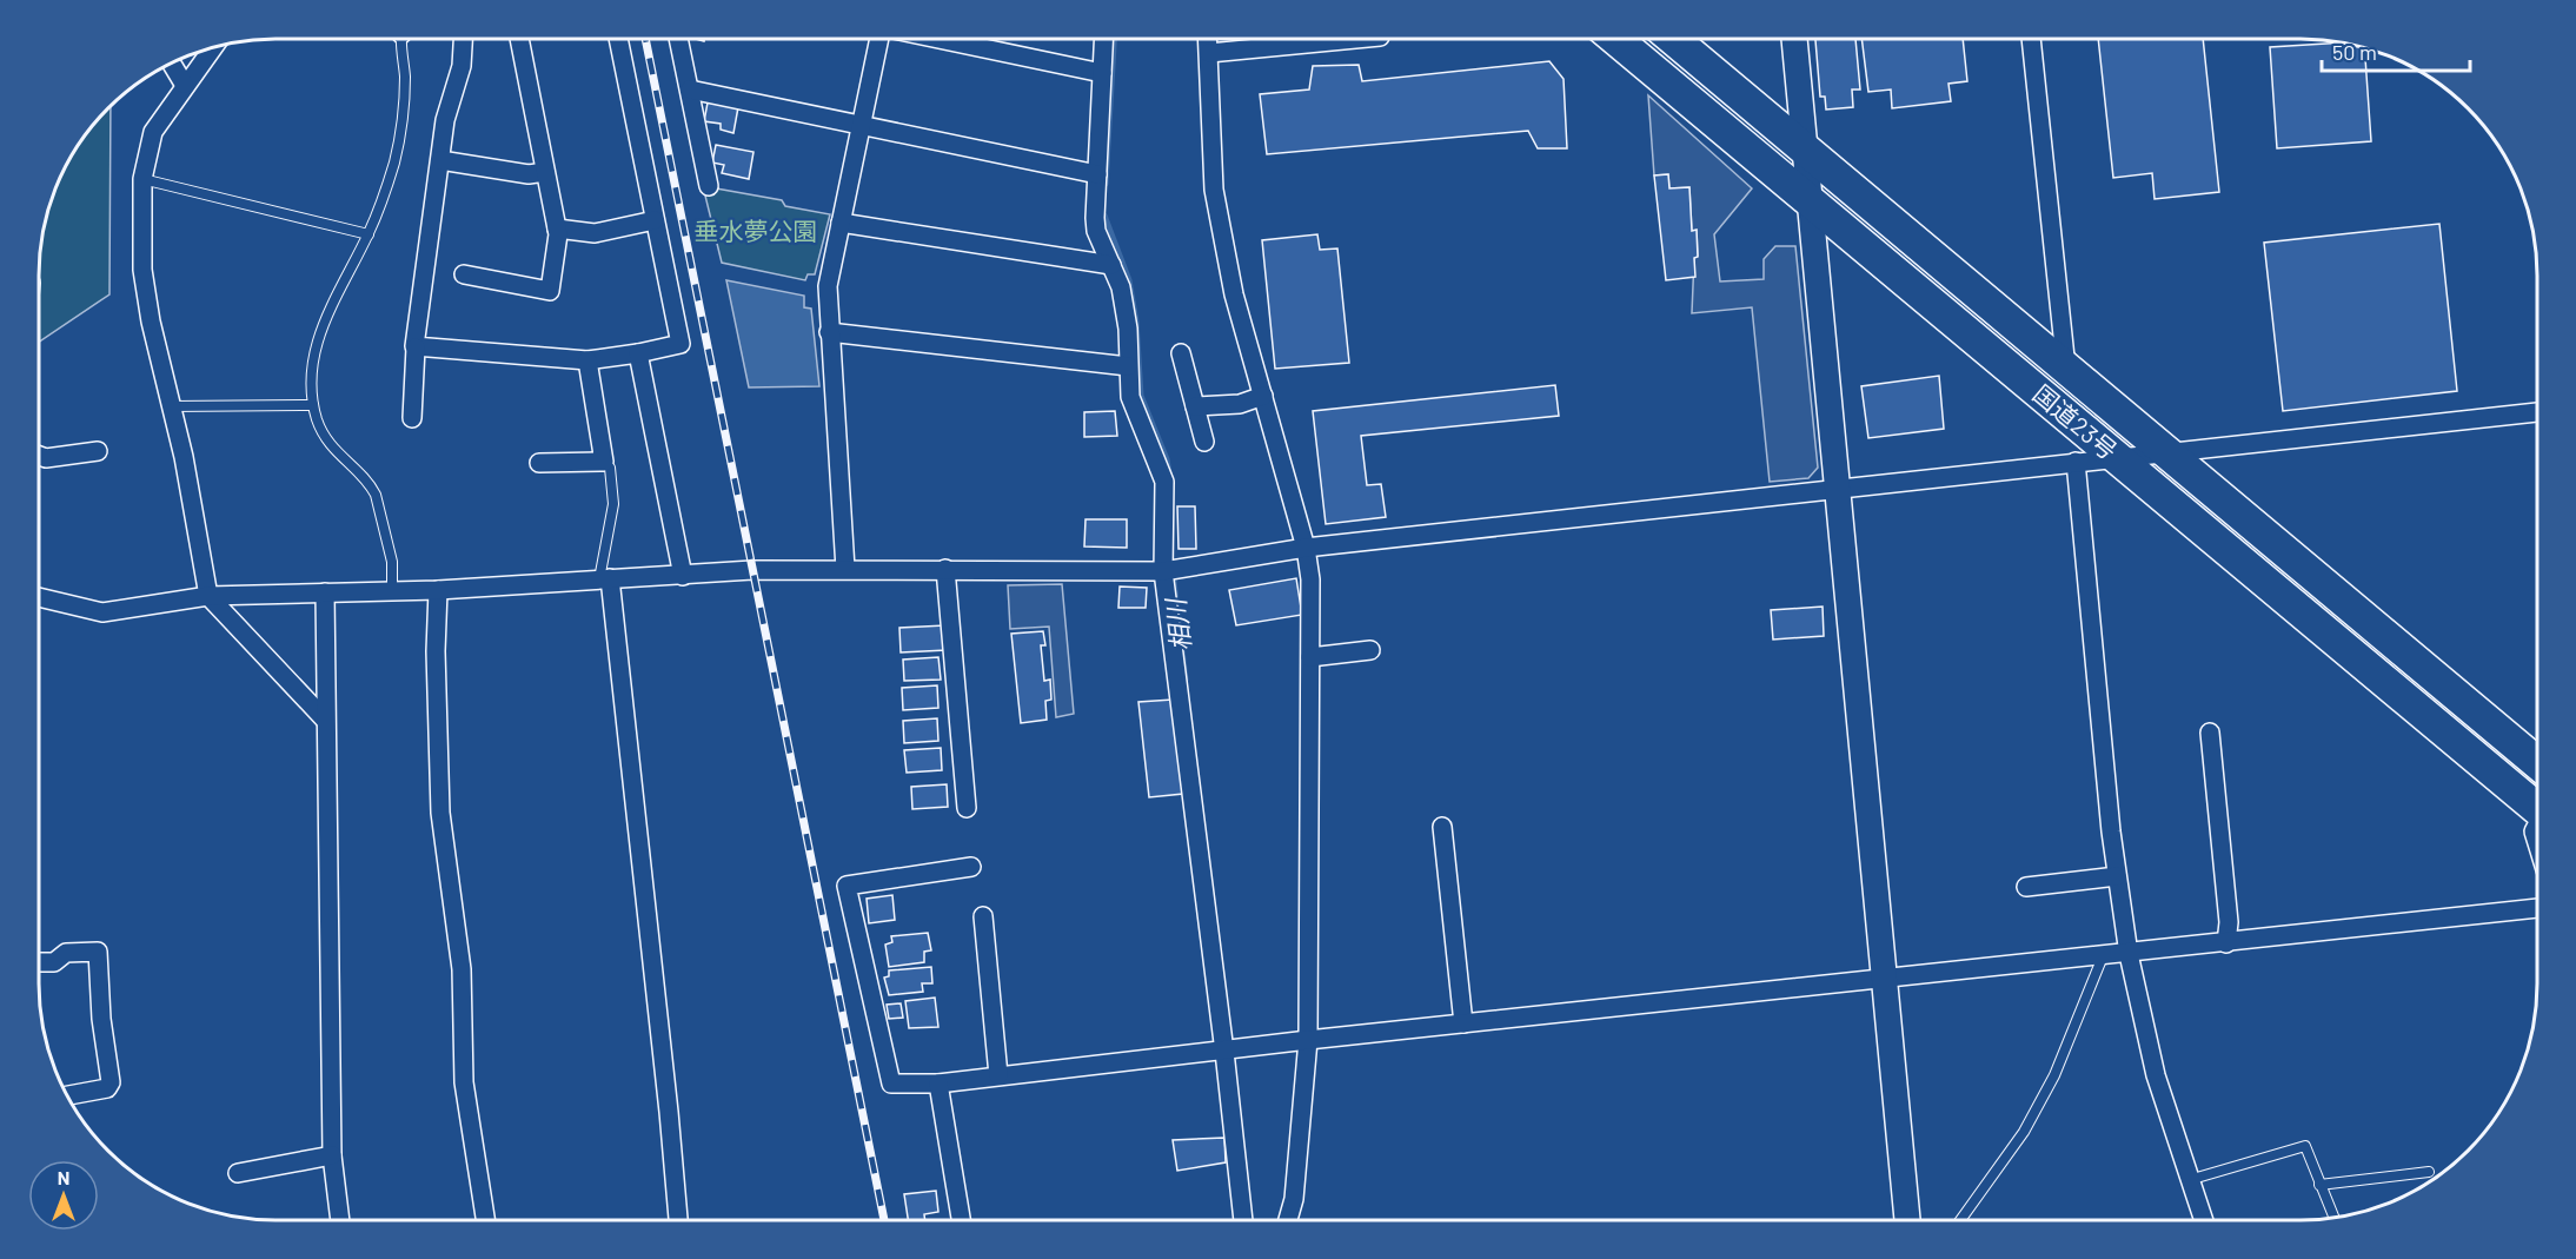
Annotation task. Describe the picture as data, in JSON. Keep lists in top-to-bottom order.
{
  "streets": {
    "highway": ["国道23号"]
  },
  "water": ["相川"],
  "parks": ["垂水夢公園"],
  "scale_bar": "50 m",
  "north": "top"
}
